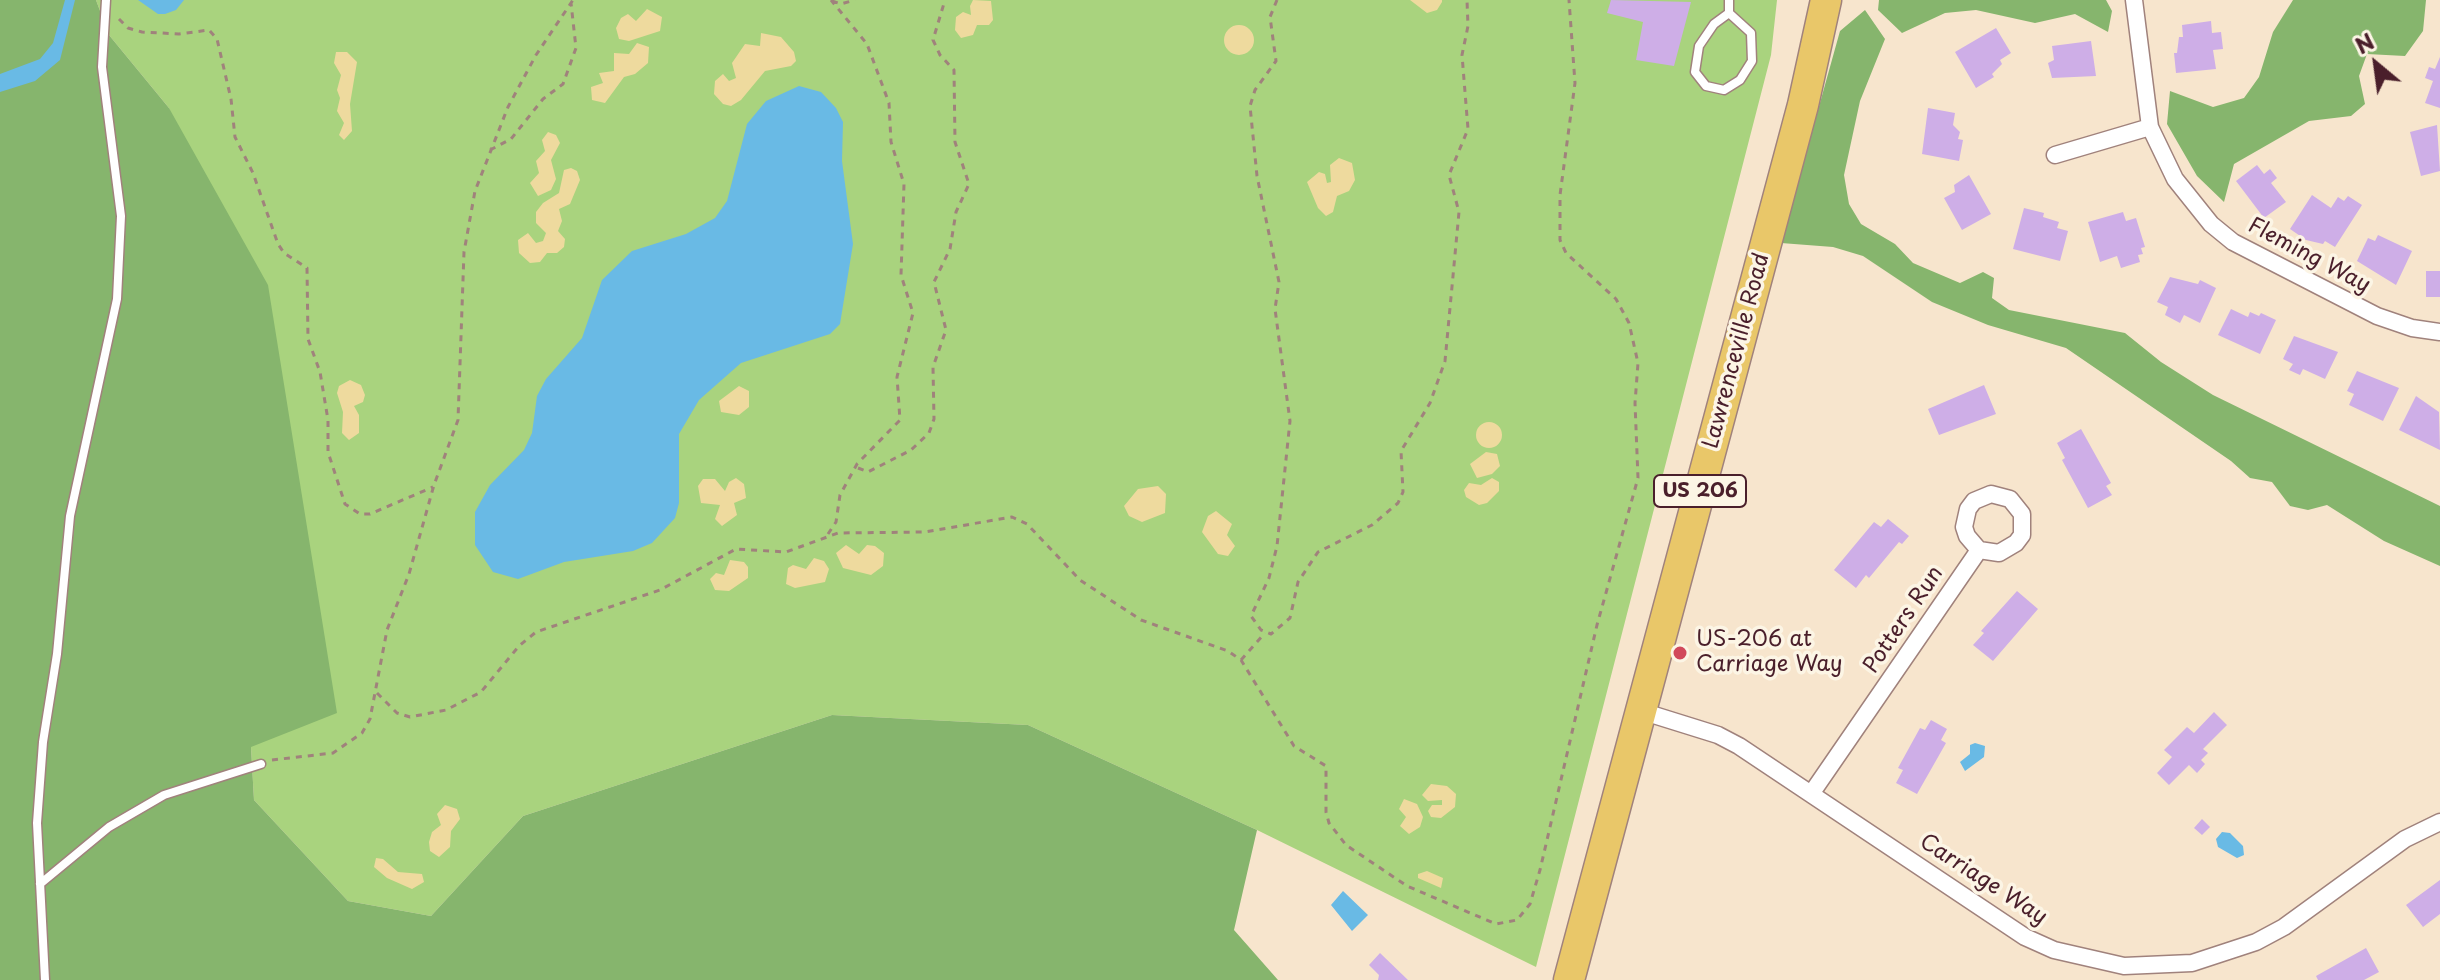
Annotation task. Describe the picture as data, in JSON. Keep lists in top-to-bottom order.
{
  "streets": {
    "highway": ["Lawrenceville Road", "US 206"],
    "street": ["Fleming Way", "Potters Run", "Carriage Way"]
  },
  "crossings": [
    ["Lawrenceville Road", "Carriage Way"],
    ["Potters Run", "Carriage Way"]
  ],
  "places": ["US-206 at Carriage Way"],
  "north": "top left"
}
